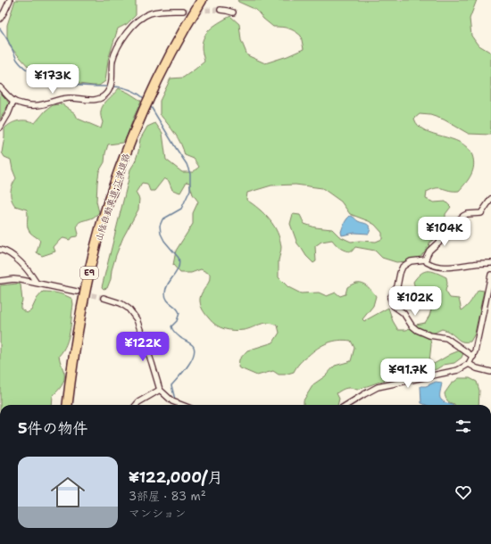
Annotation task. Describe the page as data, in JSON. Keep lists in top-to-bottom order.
{
  "streets": {
    "highway": ["山陰自動車道;江津道路", "E9"]
  },
  "page": {
    "price": [
      "¥173K",
      "¥104K",
      "¥102K",
      "¥122K",
      "¥91.7K"
    ],
    "heading": "5件の物件",
    "list": [
      {
        "name": "¥122,000/月",
        "note": "3部屋 · 83 m² · マンション"
      }
    ]
  }
}
